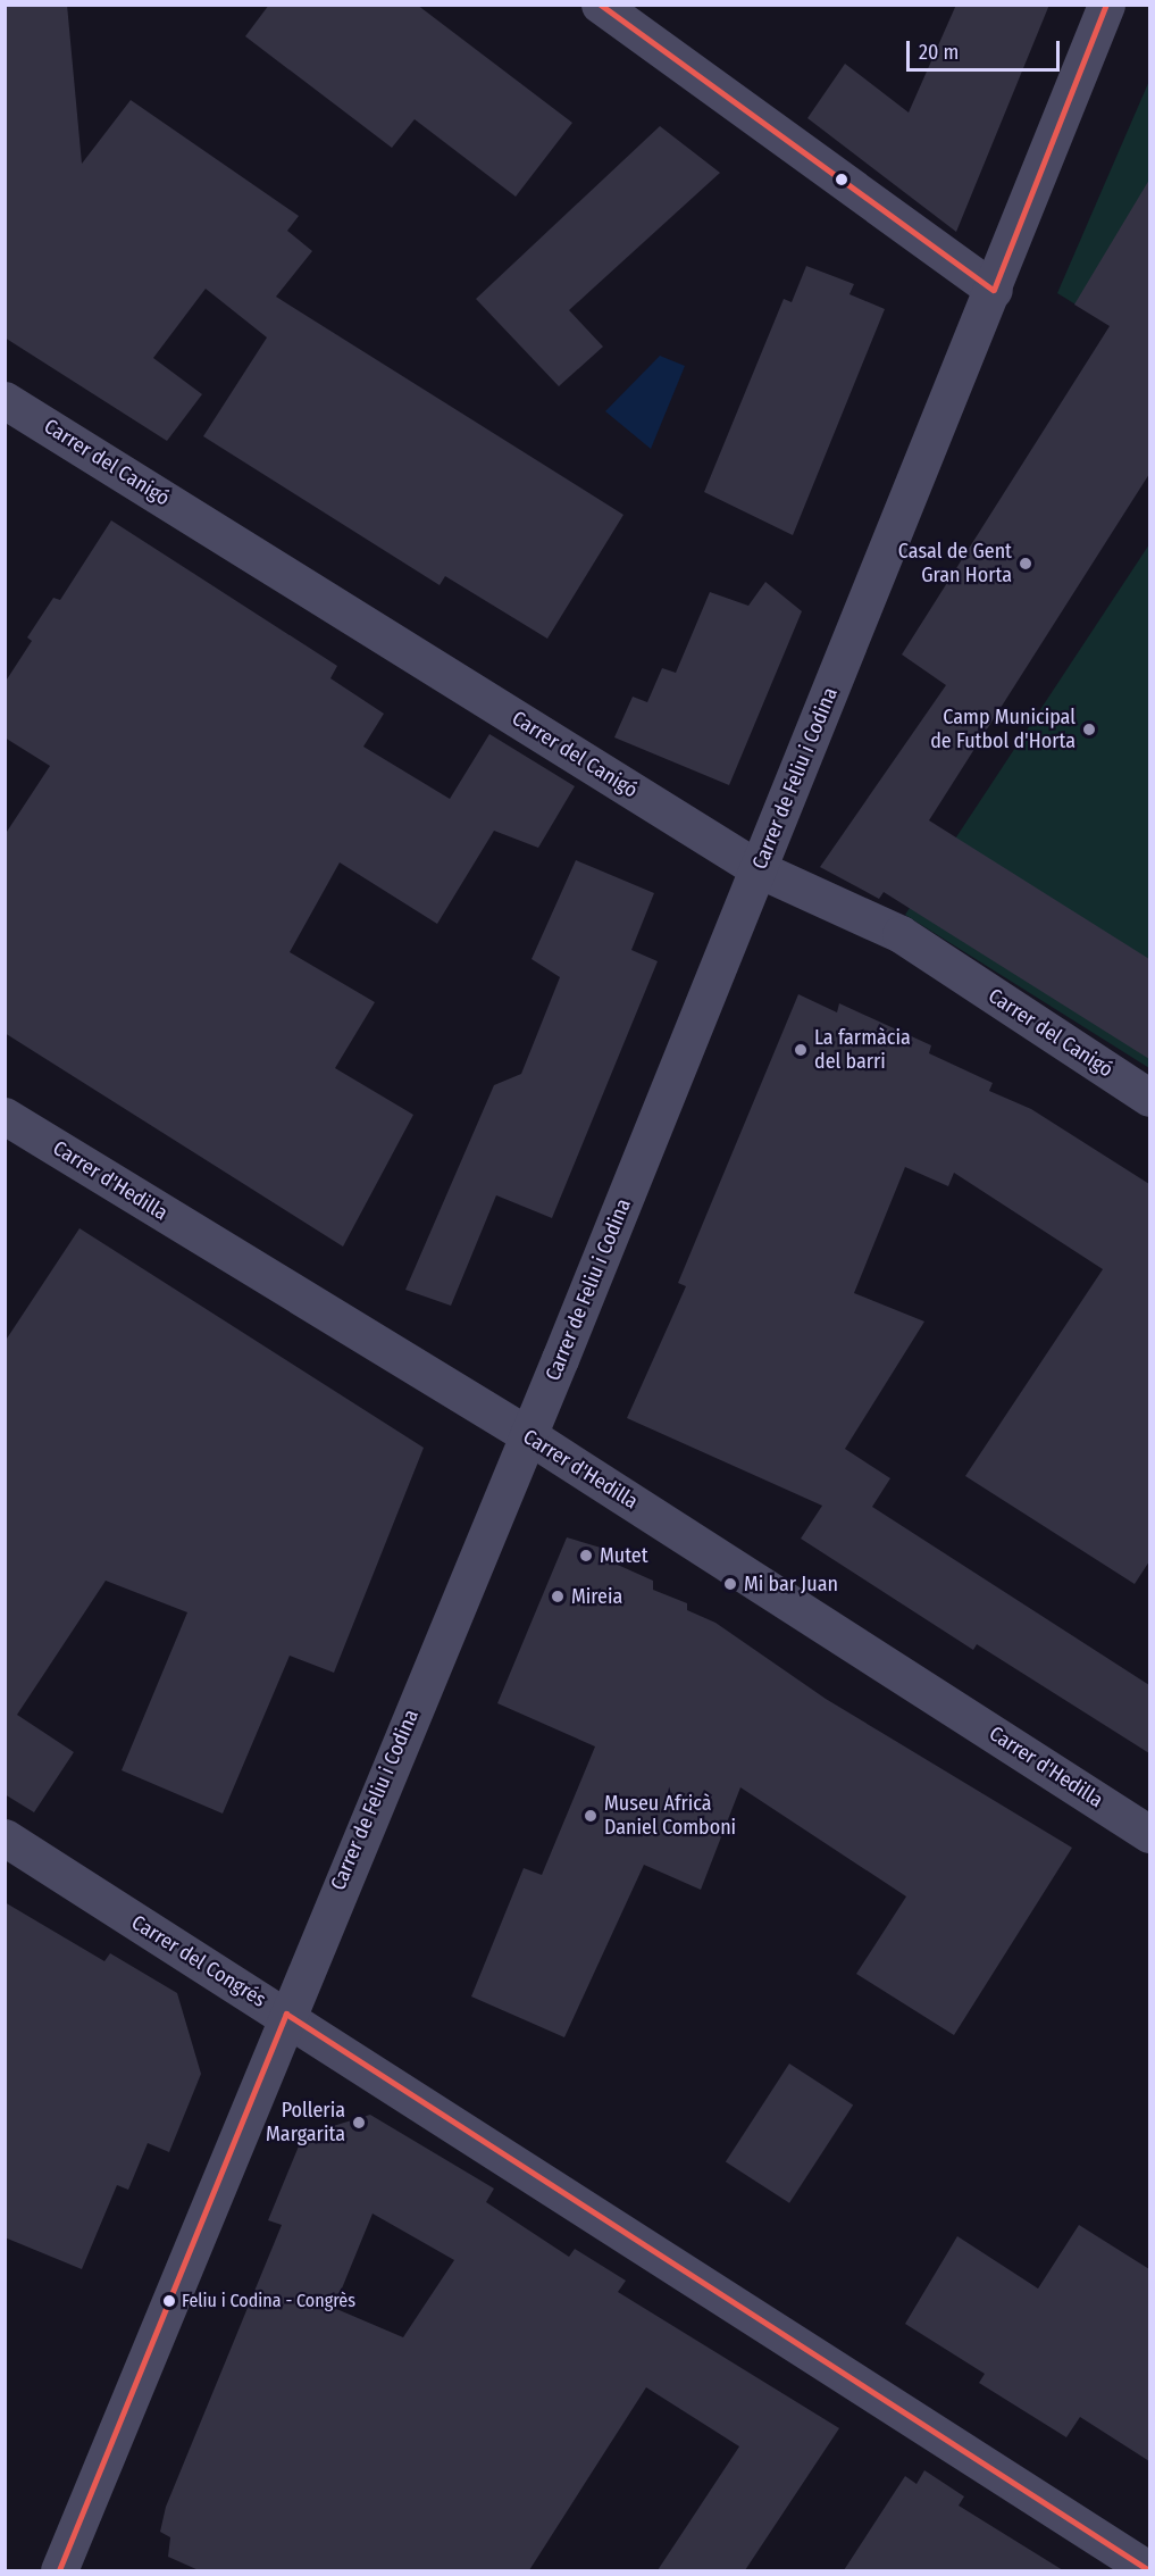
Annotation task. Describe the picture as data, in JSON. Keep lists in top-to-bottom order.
{
  "streets": {
    "street": [
      "Carrer del Canigó",
      "Carrer de Feliu i Codina",
      "Carrer d'Hedilla",
      "Carrer del Congrés"
    ]
  },
  "crossings": [
    ["Carrer del Canigó", "Carrer de Feliu i Codina"],
    ["Carrer de Feliu i Codina", "Carrer d'Hedilla"],
    ["Carrer de Feliu i Codina", "Carrer del Congrés"]
  ],
  "places": [
    "Casal de Gent Gran Horta",
    "Camp Municipal de Futbol d'Horta",
    "La farmàcia del barri",
    "Mutet",
    "Mi bar Juan",
    "Mireia",
    "Museu Africà Daniel Comboni",
    "Polleria Margarita",
    "Feliu i Codina - Congrès"
  ],
  "scale_bar": "20 m"
}
